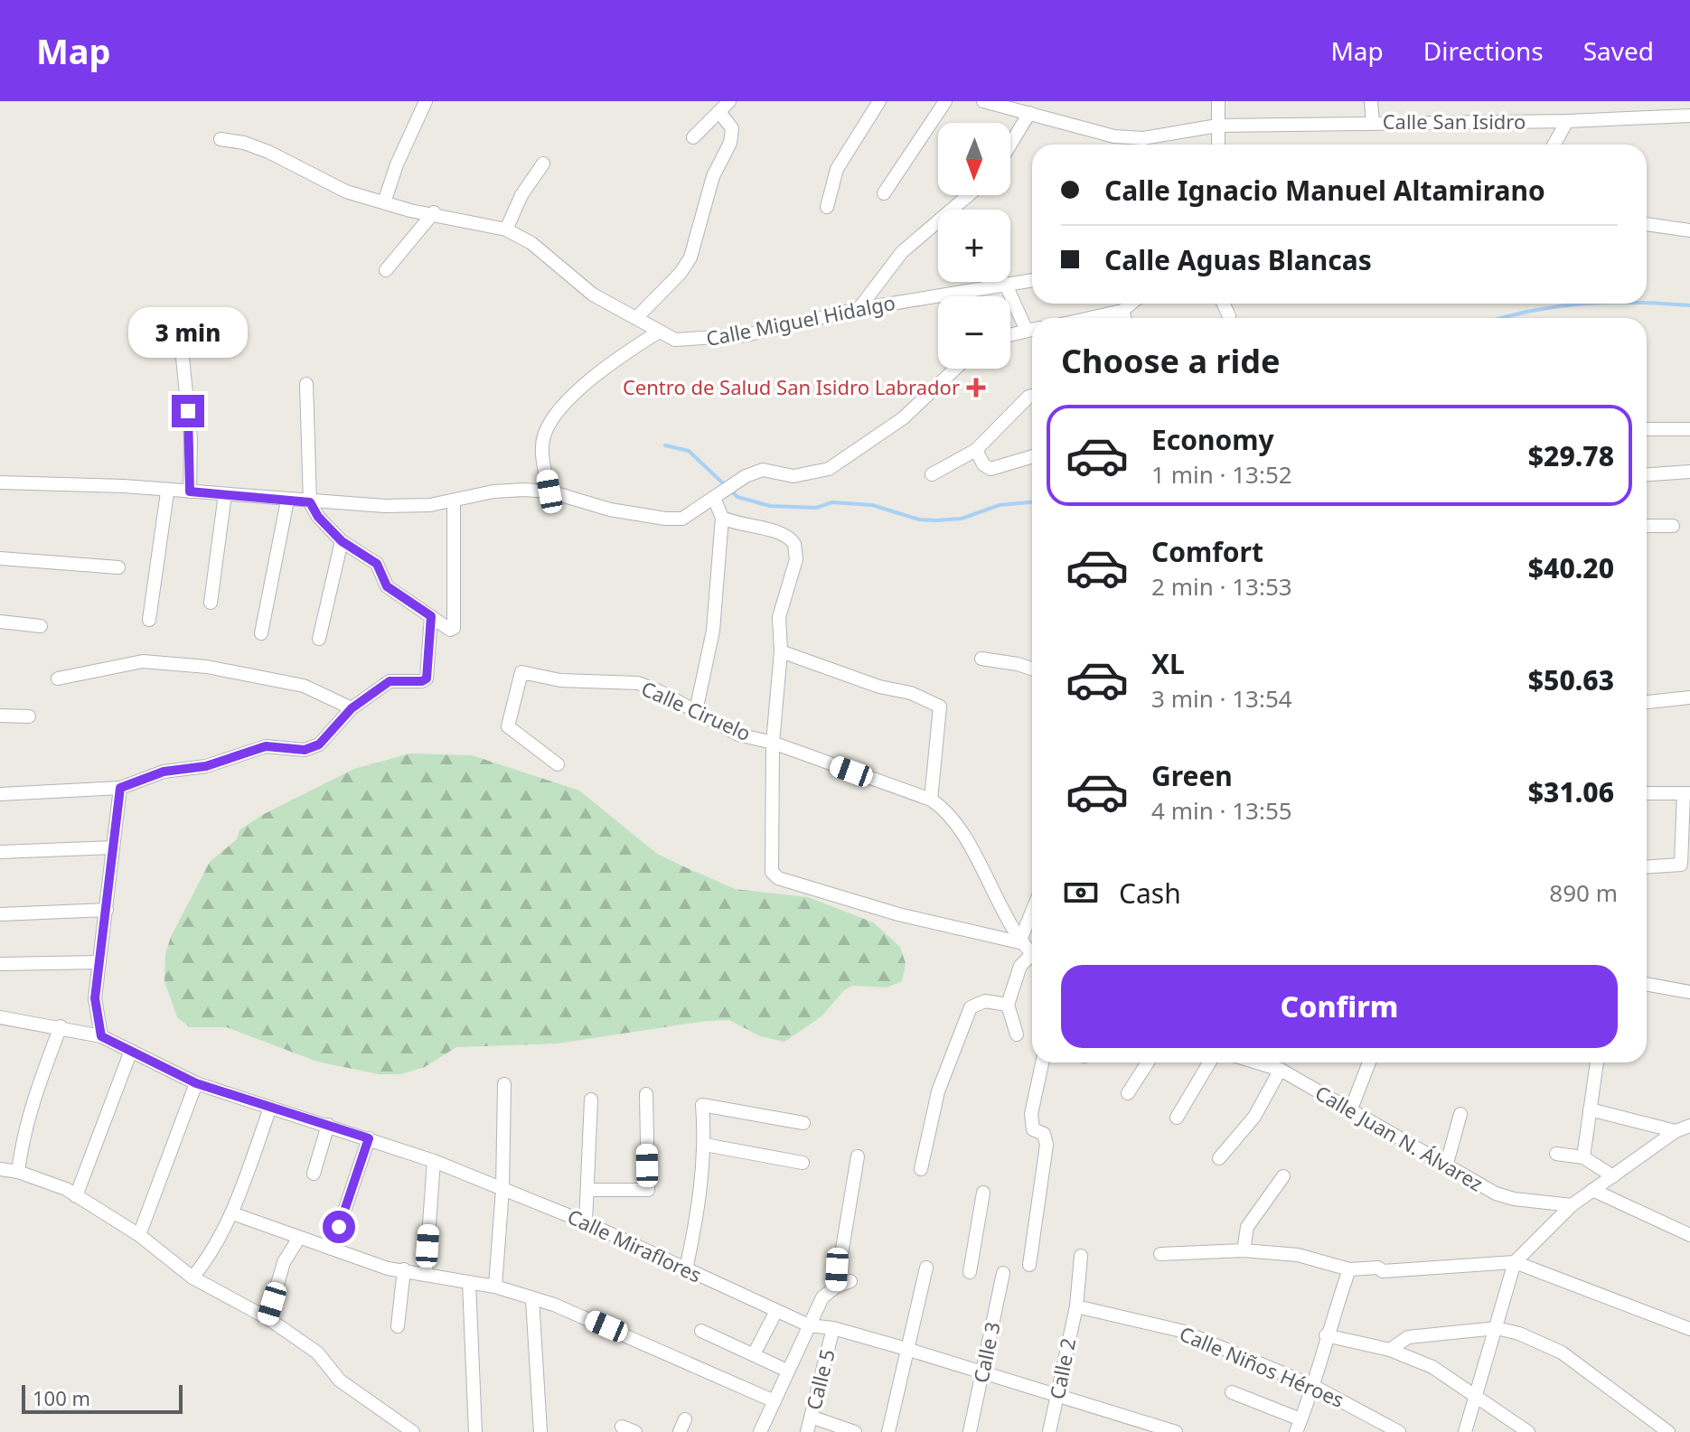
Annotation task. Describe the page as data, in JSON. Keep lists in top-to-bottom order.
{
  "streets": {
    "street": [
      "Calle San Isidro",
      "Calle Miguel Hidalgo",
      "Calle Ciruelo",
      "Calle Juan N. Álvarez",
      "Calle Miraflores",
      "Calle 3",
      "Calle Niños Héroes",
      "Calle 2",
      "Calle 5"
    ]
  },
  "crossings": [
    ["Calle Miraflores", "Calle 3"],
    ["Calle Miraflores", "Calle 2"],
    ["Calle Miraflores", "Calle 5"],
    ["Calle Niños Héroes", "Calle 2"]
  ],
  "places": {
    "health": ["Centro de Salud San Isidro Labrador"]
  },
  "scale_bar": "100 m",
  "north": "bottom",
  "page": {
    "header": "Map",
    "nav": ["Map", "Directions", "Saved"],
    "map_buttons": ["+", "−"],
    "banner": ["Calle Ignacio Manuel Altamirano", "Calle Aguas Blancas"],
    "bubble": "3 min",
    "heading": "Choose a ride",
    "list": [
      {
        "name": "Economy",
        "note": "1 min · 13:52",
        "value": "$29.78"
      },
      {
        "name": "Comfort",
        "note": "2 min · 13:53",
        "value": "$40.20"
      },
      {
        "name": "XL",
        "note": "3 min · 13:54",
        "value": "$50.63"
      },
      {
        "name": "Green",
        "note": "4 min · 13:55",
        "value": "$31.06"
      }
    ],
    "pay": ["Cash", "890 m"],
    "buttons": "Confirm",
    "scale": "100 m"
  }
}
